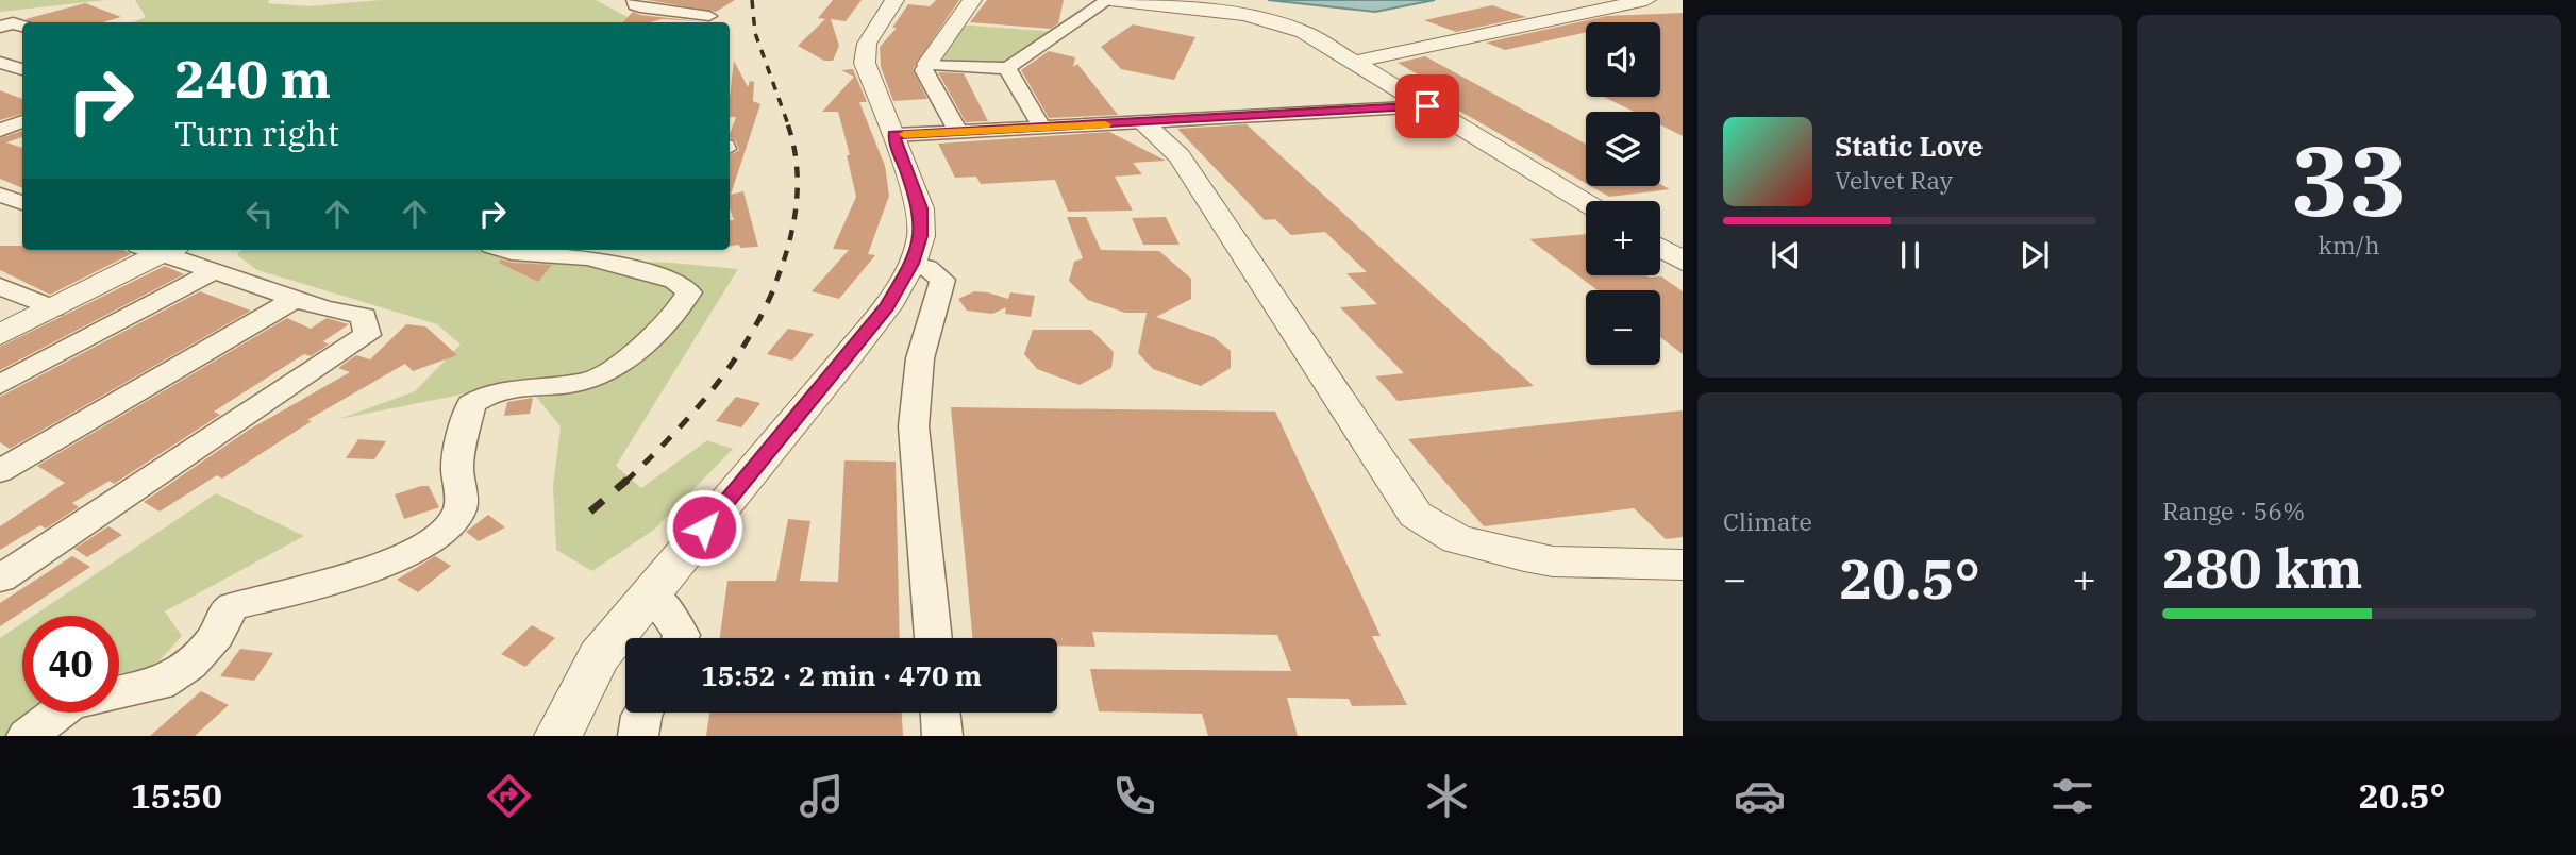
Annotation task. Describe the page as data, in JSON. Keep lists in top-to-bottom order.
{
  "page": {
    "tile": [
      ["33", "km/h"],
      "Climate",
      ["Range · 56%", "280 km"]
    ],
    "map_buttons": ["+", "−"],
    "turn": ["240 m", "Turn right"],
    "song": ["Static Love", "Velvet Ray"],
    "heat": ["−", "20.5°", "+"],
    "limit": "40",
    "trip": "15:52 · 2 min · 470 m",
    "tabs": ["15:50", "20.5°"]
  }
}
